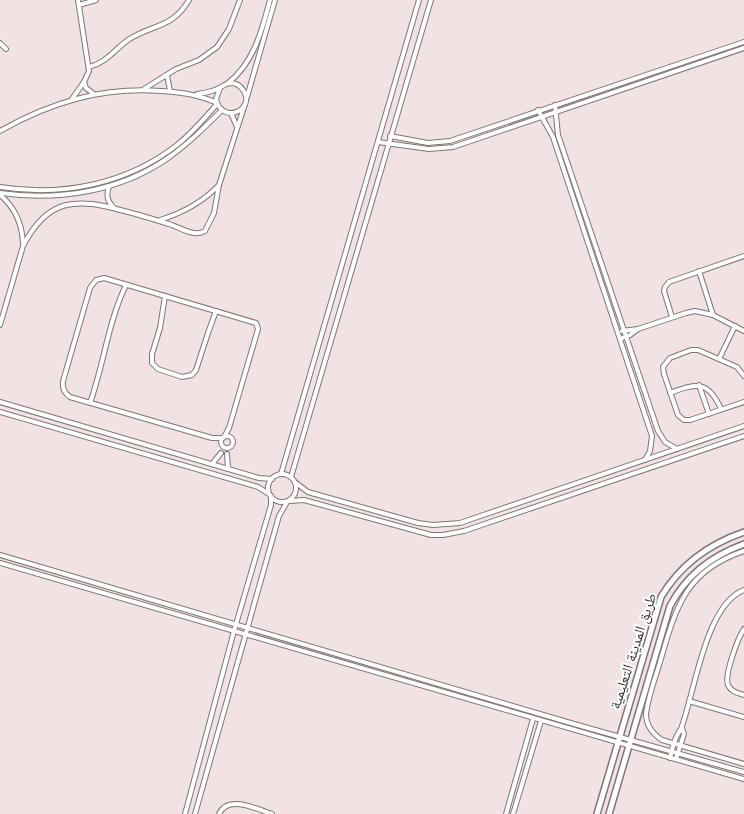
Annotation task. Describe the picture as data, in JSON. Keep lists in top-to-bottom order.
{
  "streets": {
    "street": ["طريق المدينة التعليمية"]
  }
}
